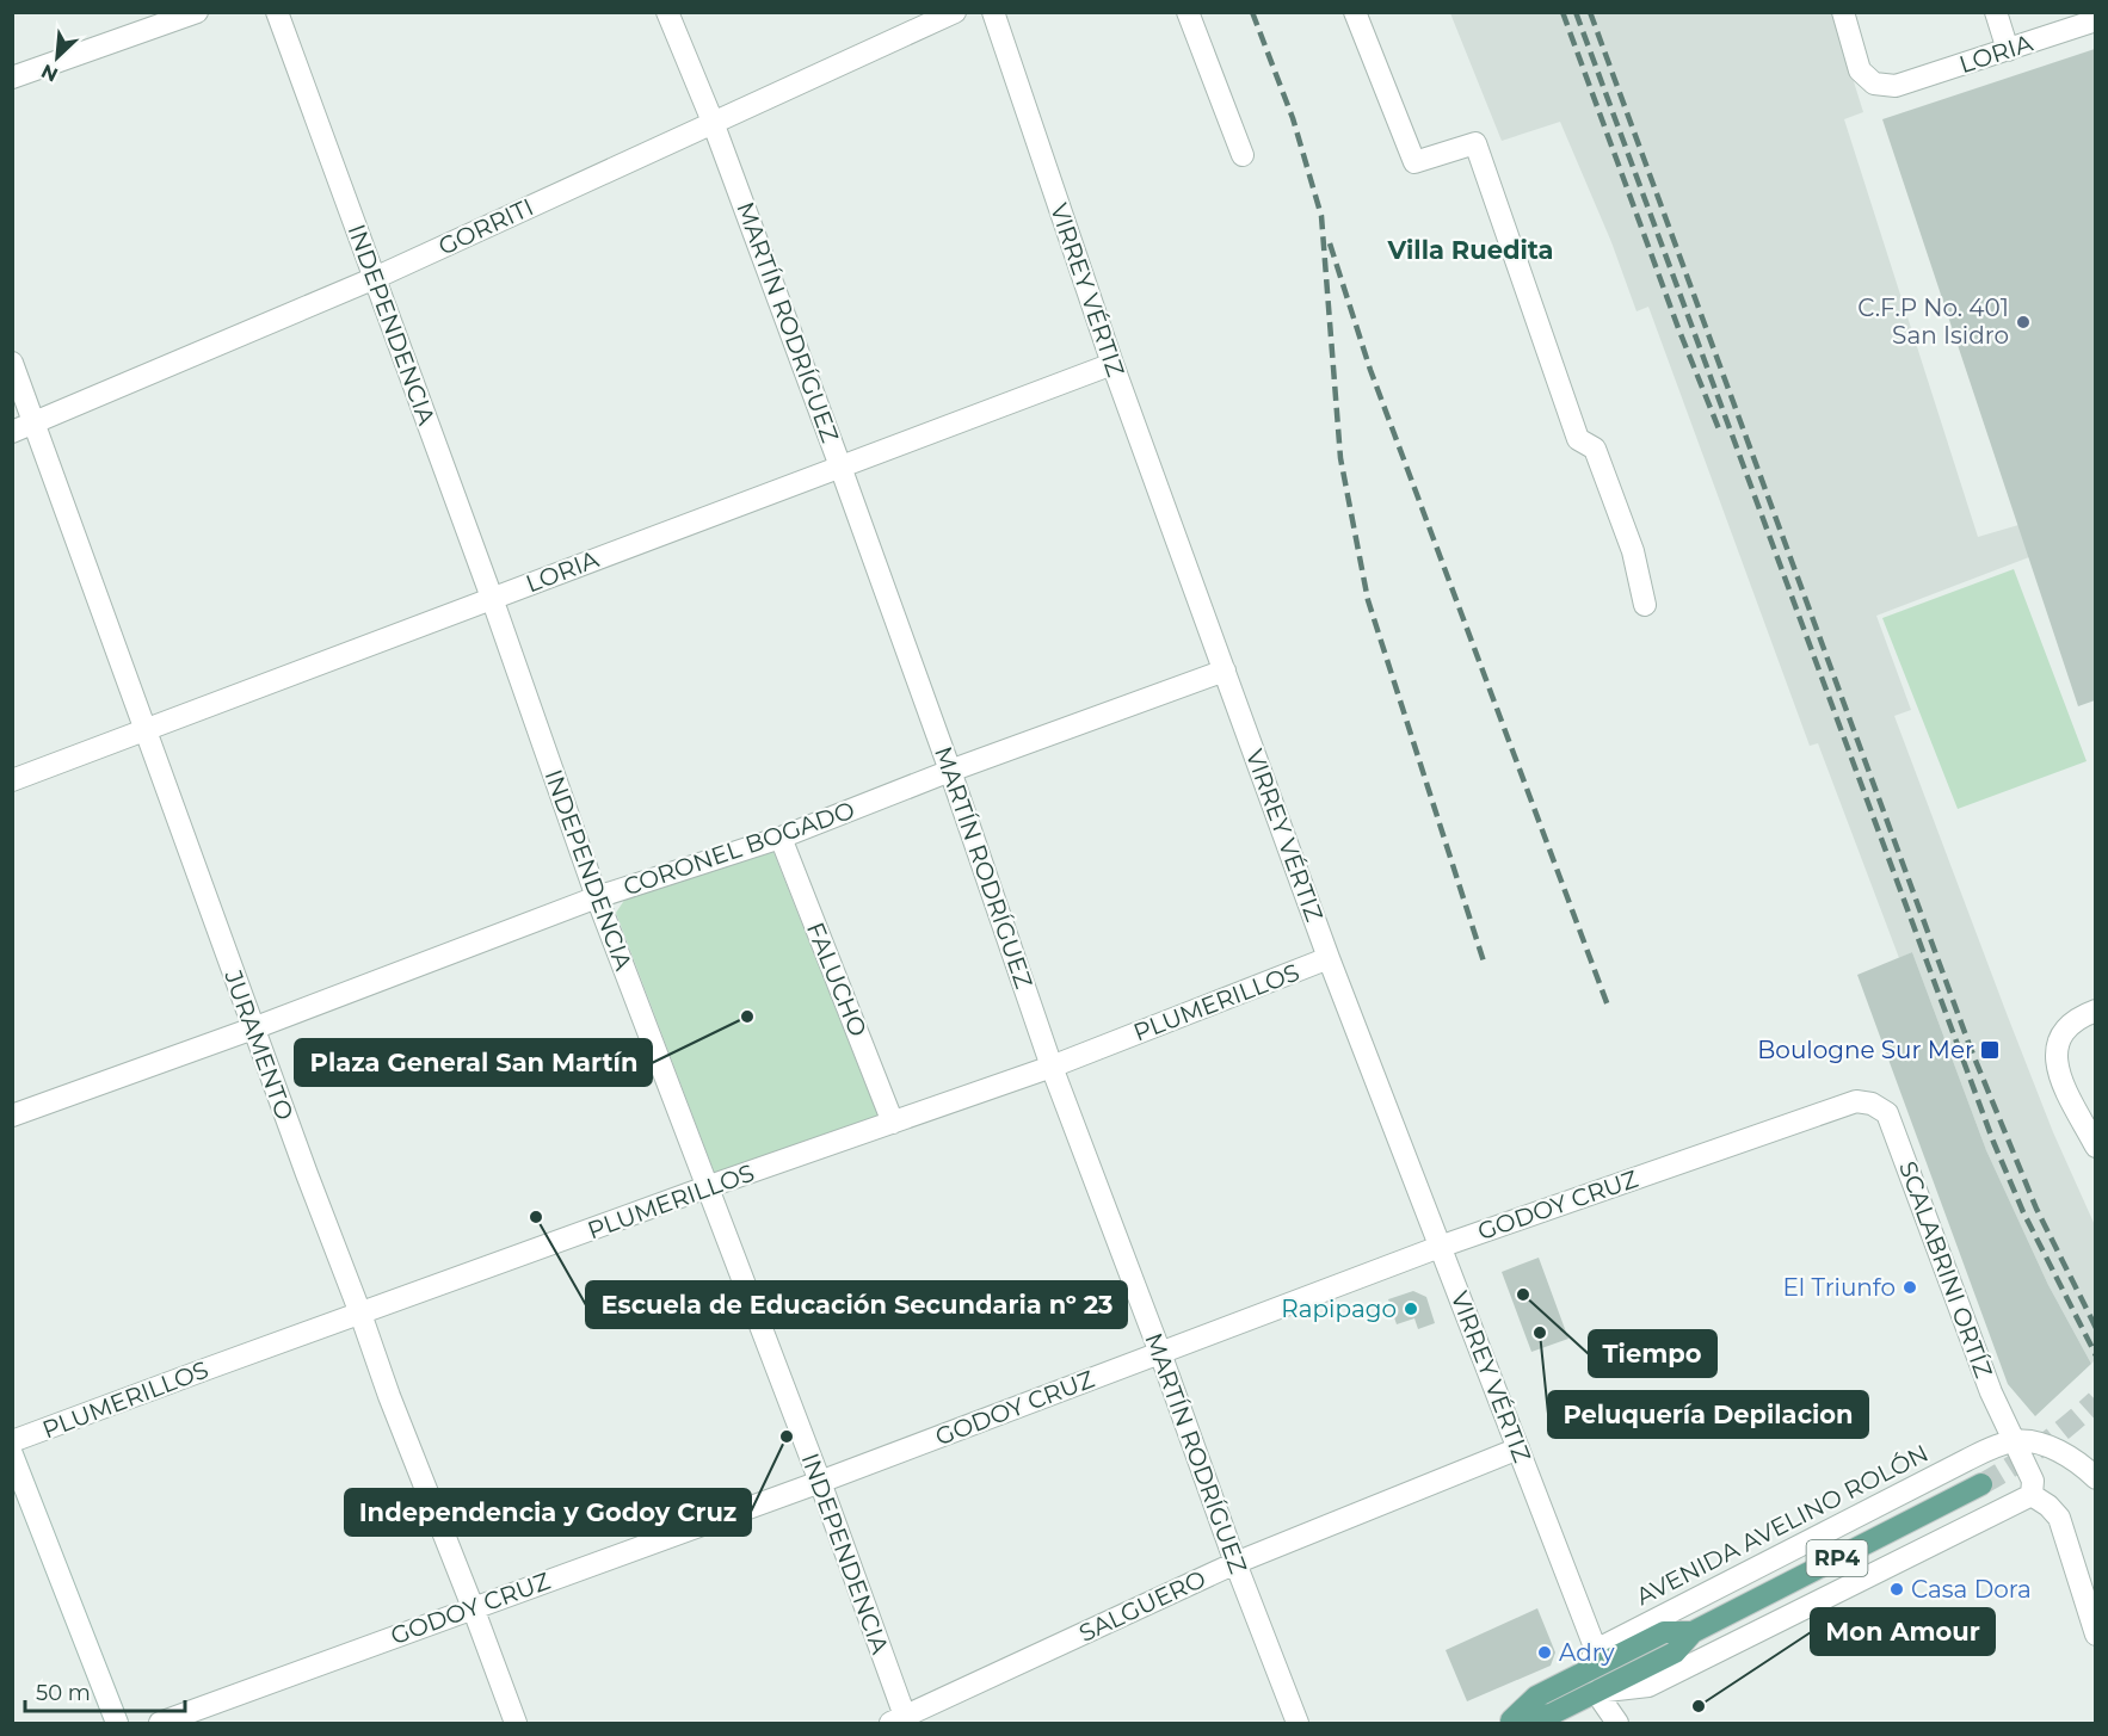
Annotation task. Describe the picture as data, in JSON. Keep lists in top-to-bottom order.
{
  "streets": {
    "main road": ["AVENIDA AVELINO ROLÓN", "RP4"],
    "street": [
      "LORIA",
      "GORRITI",
      "VIRREY VÉRTIZ",
      "MARTÍN RODRÍGUEZ",
      "INDEPENDENCIA",
      "CORONEL BOGADO",
      "FALUCHO",
      "PLUMERILLOS",
      "JURAMENTO",
      "GODOY CRUZ",
      "SCALABRINI ORTÍZ",
      "SALGUERO"
    ]
  },
  "crossings": [
    ["LORIA", "VIRREY VÉRTIZ"],
    ["LORIA", "MARTÍN RODRÍGUEZ"],
    ["LORIA", "INDEPENDENCIA"],
    ["LORIA", "JURAMENTO"],
    ["GORRITI", "MARTÍN RODRÍGUEZ"],
    ["GORRITI", "INDEPENDENCIA"],
    ["GORRITI", "JURAMENTO"],
    ["VIRREY VÉRTIZ", "CORONEL BOGADO"],
    ["VIRREY VÉRTIZ", "PLUMERILLOS"],
    ["VIRREY VÉRTIZ", "GODOY CRUZ"],
    ["VIRREY VÉRTIZ", "AVENIDA AVELINO ROLÓN"],
    ["VIRREY VÉRTIZ", "SALGUERO"],
    ["MARTÍN RODRÍGUEZ", "CORONEL BOGADO"],
    ["MARTÍN RODRÍGUEZ", "PLUMERILLOS"],
    ["MARTÍN RODRÍGUEZ", "GODOY CRUZ"],
    ["MARTÍN RODRÍGUEZ", "SALGUERO"],
    ["INDEPENDENCIA", "CORONEL BOGADO"],
    ["INDEPENDENCIA", "PLUMERILLOS"],
    ["INDEPENDENCIA", "GODOY CRUZ"],
    ["INDEPENDENCIA", "SALGUERO"],
    ["CORONEL BOGADO", "FALUCHO"],
    ["CORONEL BOGADO", "JURAMENTO"],
    ["FALUCHO", "PLUMERILLOS"],
    ["PLUMERILLOS", "JURAMENTO"],
    ["JURAMENTO", "GODOY CRUZ"],
    ["GODOY CRUZ", "SCALABRINI ORTÍZ"],
    ["SCALABRINI ORTÍZ", "AVENIDA AVELINO ROLÓN"]
  ],
  "districts": ["Villa Ruedita"],
  "places": {
    "other": [
      "C.F.P No. 401 San Isidro",
      "Plaza General San Martín",
      "Escuela de Educación Secundaria nº 23",
      "El Triunfo",
      "Tiempo",
      "Rapipago",
      "Peluquería Depilacion",
      "Independencia y Godoy Cruz",
      "Casa Dora",
      "Adry",
      "Mon Amour"
    ],
    "transit": ["Boulogne Sur Mer"]
  },
  "scale_bar": "50 m",
  "north": "bottom left"
}
